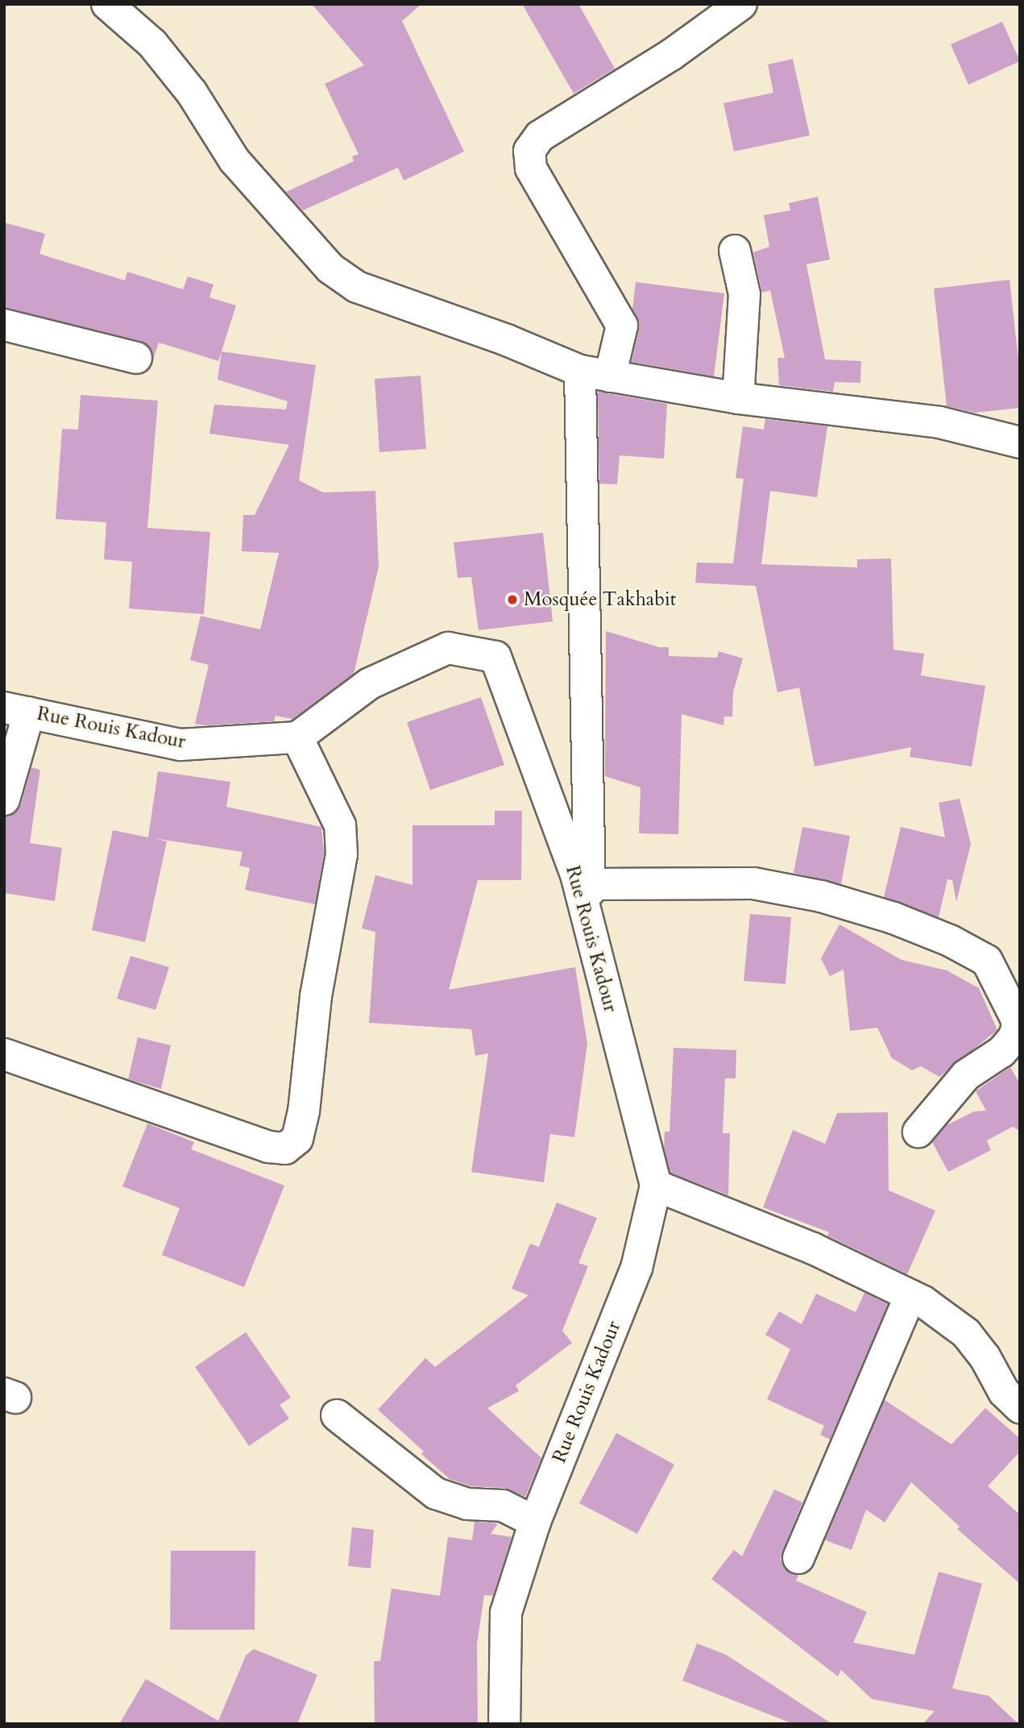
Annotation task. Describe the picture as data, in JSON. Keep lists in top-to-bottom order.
{
  "streets": {
    "street": ["Rue Rouis Kadour"]
  },
  "places": ["Mosquée Takhabit"]
}
